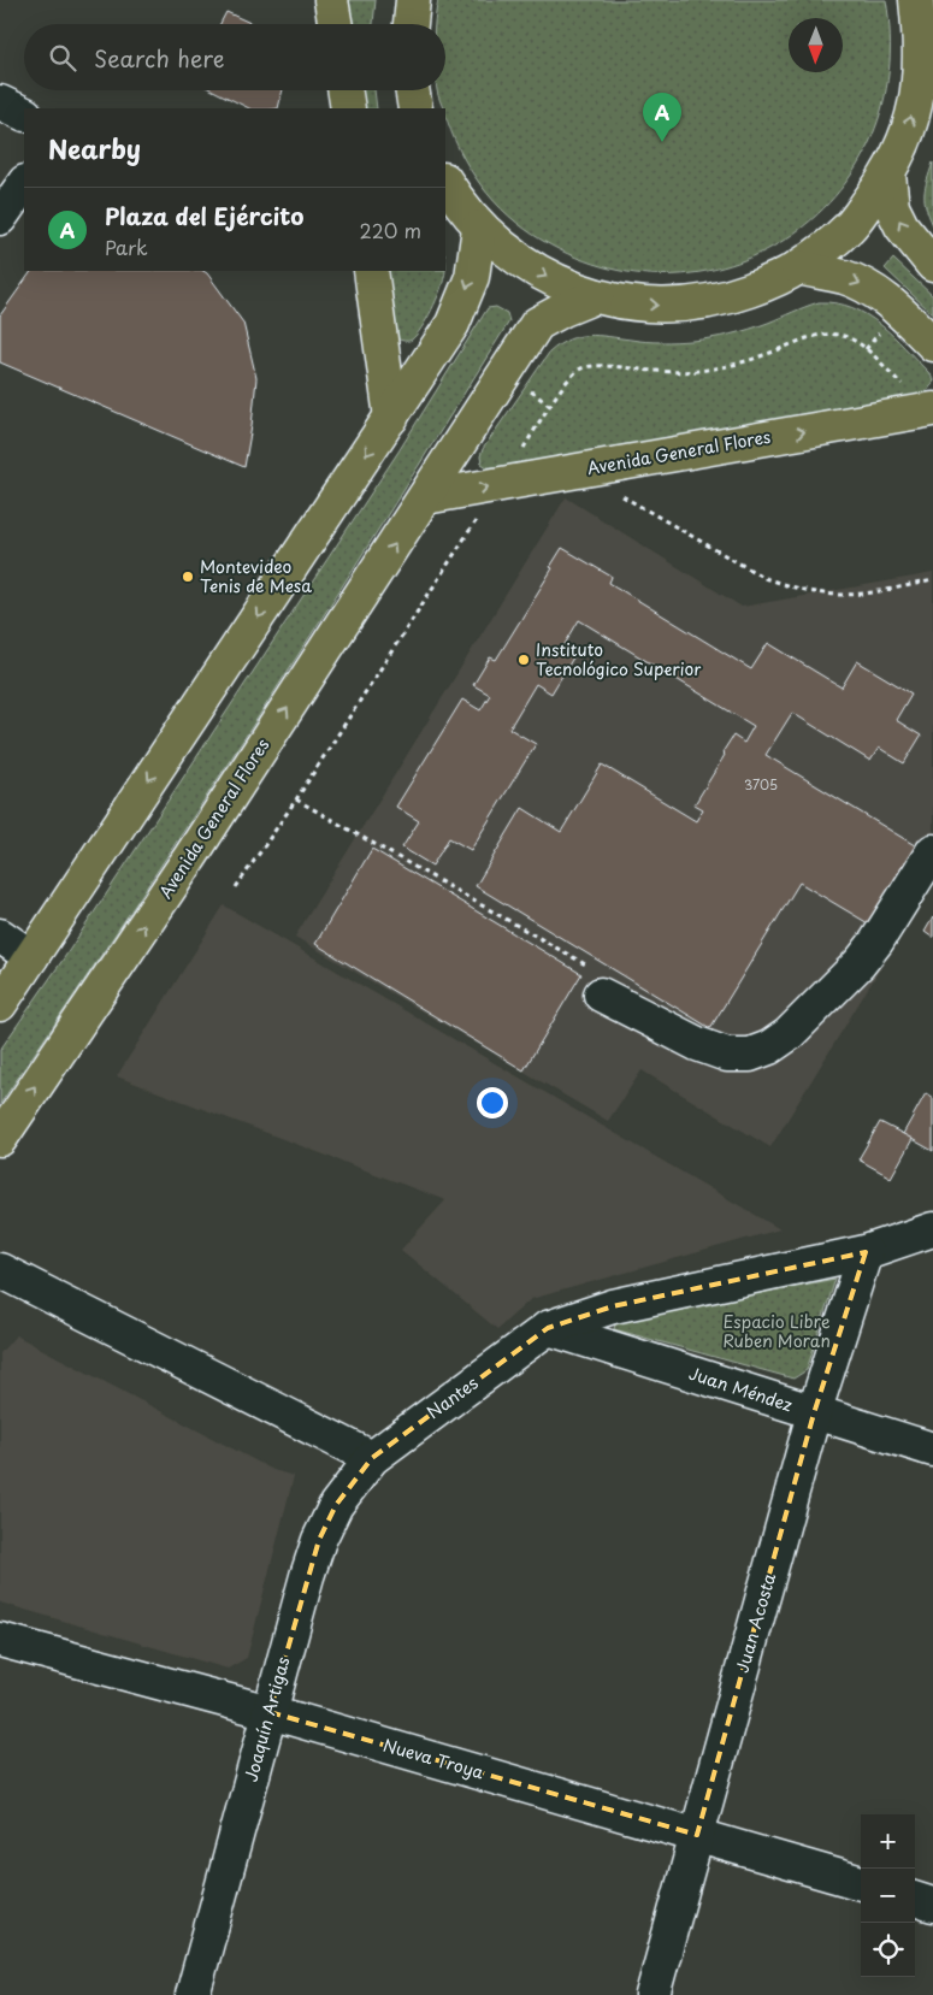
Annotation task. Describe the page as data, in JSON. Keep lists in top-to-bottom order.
{
  "streets": {
    "main road": ["Avenida General Flores"],
    "street": [
      "Juan Méndez",
      "Nantes",
      "Juan Acosta",
      "Joaquín Artigas",
      "Nueva Troya"
    ]
  },
  "crossings": [
    ["Juan Méndez", "Nantes"],
    ["Juan Méndez", "Juan Acosta"],
    ["Nantes", "Juan Acosta"],
    ["Nantes", "Joaquín Artigas"],
    ["Juan Acosta", "Nueva Troya"],
    ["Joaquín Artigas", "Nueva Troya"]
  ],
  "parks": ["Espacio Libre Ruben Moran"],
  "places": ["Montevideo Tenis de Mesa", "Instituto Tecnológico Superior"],
  "house_numbers": ["3705"],
  "north": "bottom",
  "page": {
    "search": "Search here",
    "pins": "A",
    "heading": "Nearby",
    "list": [
      {
        "mark": "A",
        "name": "Plaza del Ejército",
        "note": "Park",
        "value": "220 m"
      }
    ],
    "map_buttons": ["+", "−"]
  }
}
